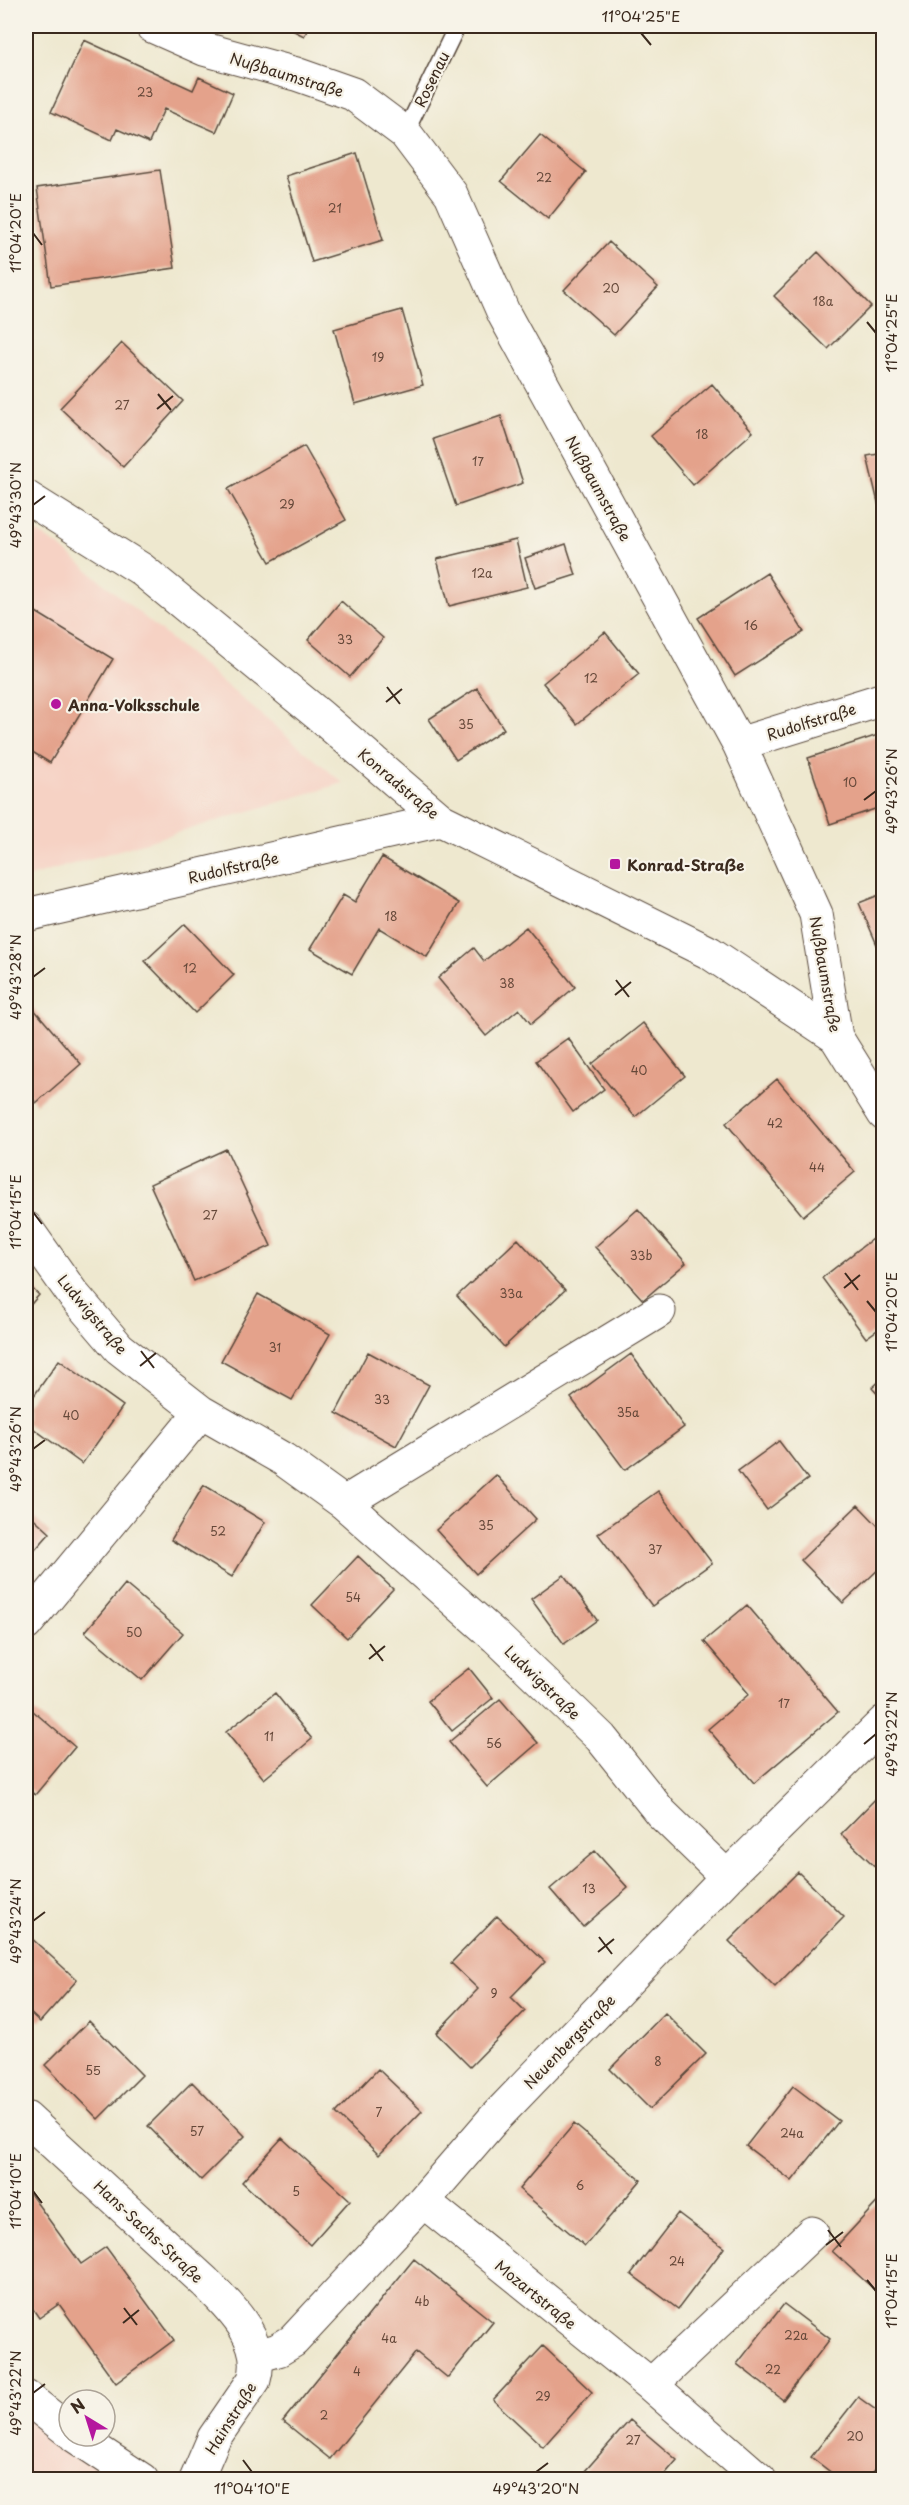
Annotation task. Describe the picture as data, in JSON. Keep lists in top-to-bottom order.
{
  "streets": {
    "street": [
      "Nußbaumstraße",
      "Rudolfstraße",
      "Konradstraße",
      "Ludwigstraße",
      "Neuenbergstraße",
      "Hans-Sachs-Straße",
      "Mozartstraße",
      "Hainstraße"
    ],
    "lane": ["Rosenau"]
  },
  "crossings": [
    ["Nußbaumstraße", "Rosenau"],
    ["Nußbaumstraße", "Rudolfstraße"],
    ["Nußbaumstraße", "Konradstraße"],
    ["Rudolfstraße", "Konradstraße"],
    ["Ludwigstraße", "Neuenbergstraße"],
    ["Neuenbergstraße", "Hans-Sachs-Straße"],
    ["Neuenbergstraße", "Mozartstraße"],
    ["Neuenbergstraße", "Hainstraße"],
    ["Hans-Sachs-Straße", "Hainstraße"]
  ],
  "places": {
    "other": ["Anna-Volksschule"],
    "transit": ["Konrad-Straße"]
  },
  "house_numbers": [
    "23",
    "22",
    "21",
    "20",
    "18a",
    "19",
    "27",
    "18",
    "17",
    "29",
    "12a",
    "16",
    "33",
    "12",
    "35",
    "10",
    "18",
    "12",
    "38",
    "40",
    "42",
    "44",
    "27",
    "33b",
    "33a",
    "31",
    "33",
    "35a",
    "40",
    "35",
    "52",
    "37",
    "54",
    "50",
    "17",
    "11",
    "56",
    "13",
    "9",
    "8",
    "55",
    "7",
    "57",
    "24a",
    "6",
    "5",
    "24",
    "4b",
    "22a",
    "4a",
    "22",
    "4",
    "29",
    "2",
    "20",
    "27"
  ],
  "north": "top left",
  "coordinates": [
    "11°04'25\"E",
    "11°04'20\"E",
    "49°43'30\"N",
    "49°43'26\"N",
    "49°43'28\"N",
    "11°04'15\"E",
    "49°43'22\"N",
    "49°43'24\"N",
    "11°04'10\"E",
    "49°43'20\"N"
  ]
}
